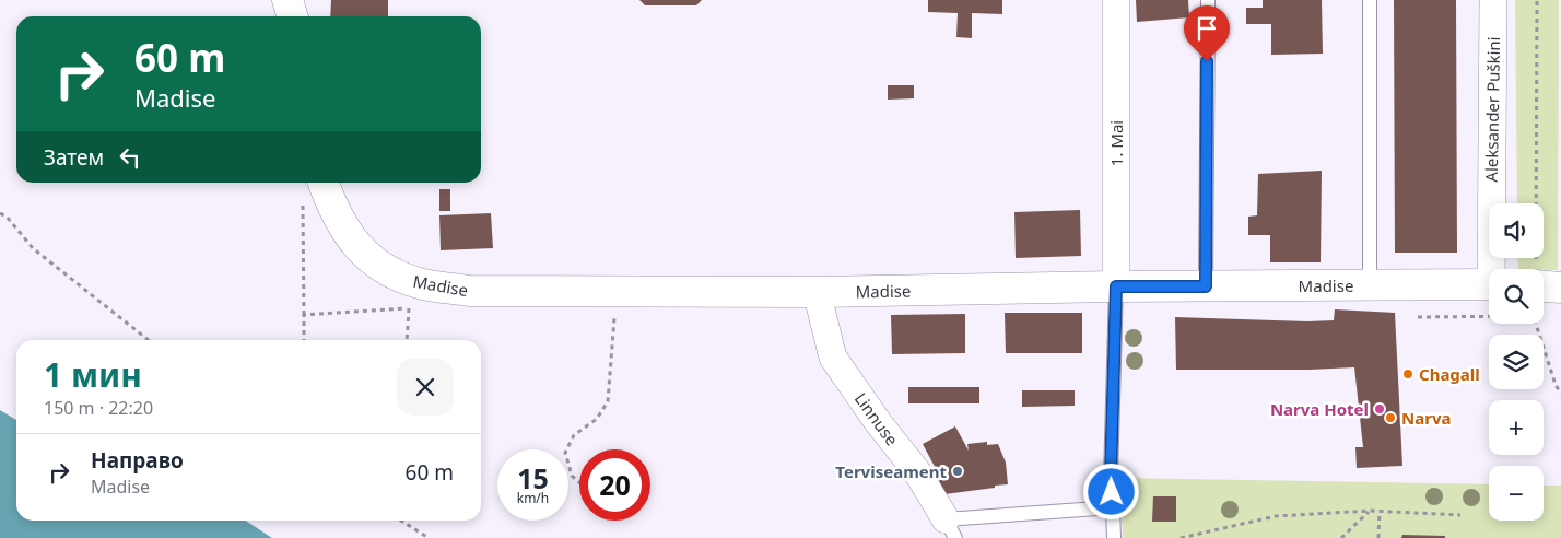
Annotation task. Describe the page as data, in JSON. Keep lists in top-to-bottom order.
{
  "streets": {
    "street": [
      "Aleksander Puškini",
      "1. Mai",
      "Madise",
      "Linnuse"
    ]
  },
  "crossings": [
    ["1. Mai", "Madise"],
    ["Madise", "Linnuse"]
  ],
  "places": [
    "Chagall",
    "Narva Hotel",
    "Narva",
    "Terviseament"
  ],
  "page": {
    "turn": ["60 m", "Madise"],
    "then": "Затем",
    "map_buttons": ["+", "−"],
    "heading": ["1 мин", "150 m · 22:20"],
    "list": [
      {
        "name": "Направо",
        "note": "Madise",
        "value": "60 m"
      }
    ],
    "speed": "15 km/h",
    "limit": "20"
  }
}
